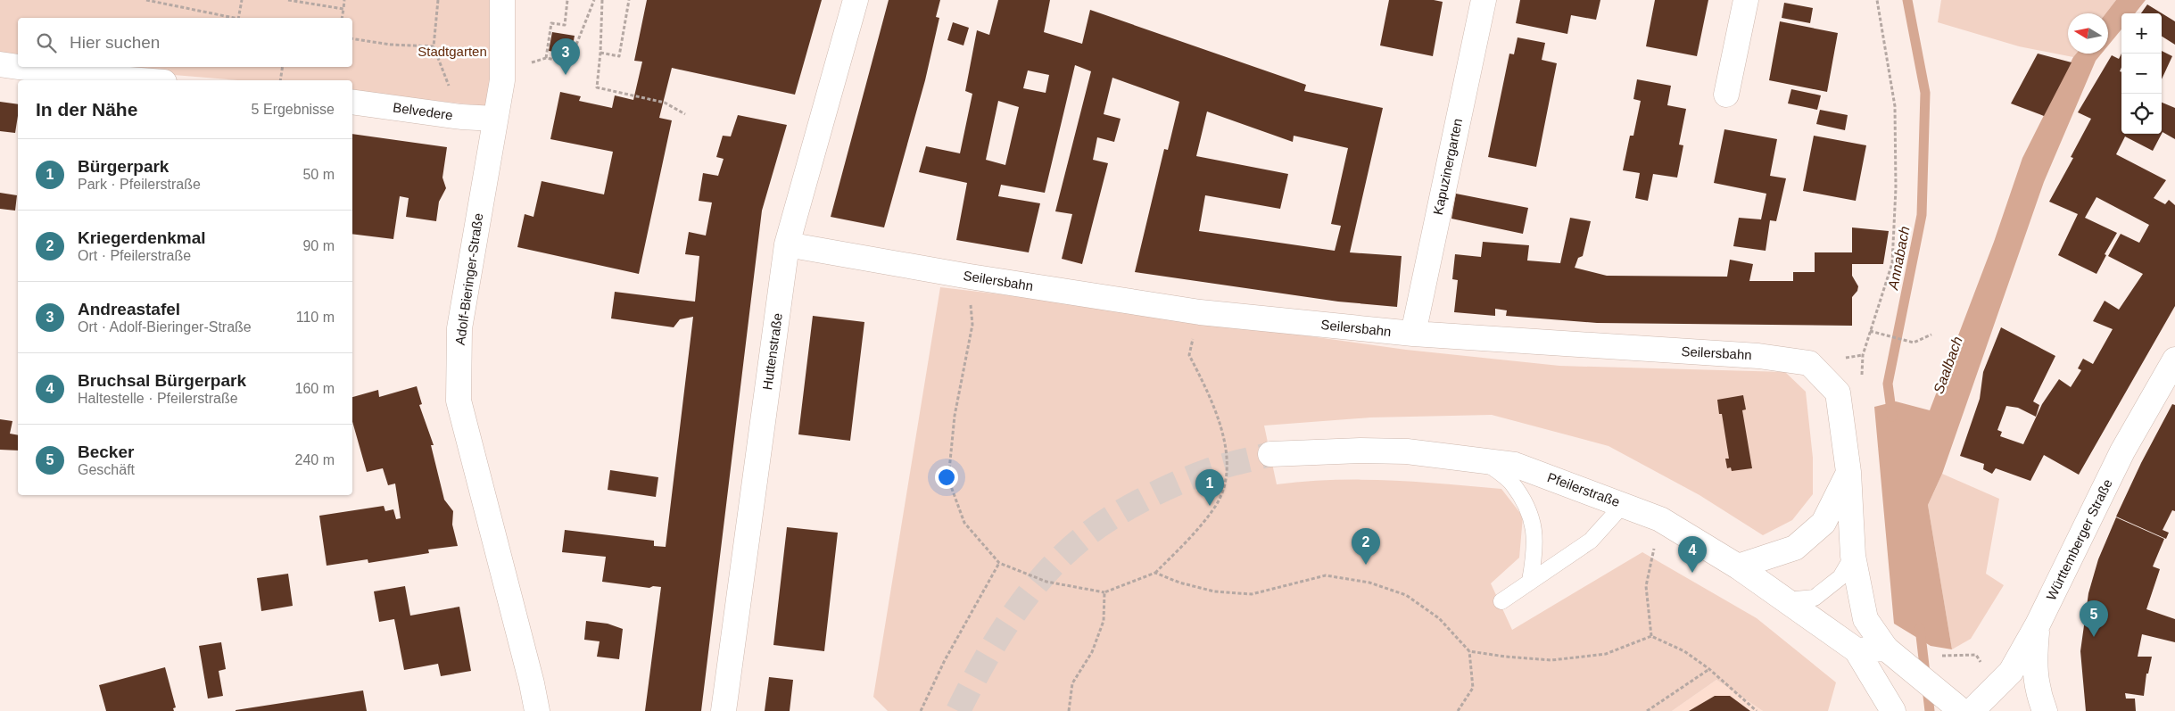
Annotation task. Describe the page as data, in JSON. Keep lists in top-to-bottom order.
{
  "streets": {
    "street": [
      "Belvedere",
      "Kapuzinergarten",
      "Adolf-Bieringer-Straße",
      "Seilersbahn",
      "Huttenstraße",
      "Pfeilerstraße",
      "Württemberger Straße"
    ]
  },
  "crossings": [
    ["Belvedere", "Adolf-Bieringer-Straße"],
    ["Kapuzinergarten", "Seilersbahn"],
    ["Seilersbahn", "Huttenstraße"]
  ],
  "water": ["Annabach", "Saalbach"],
  "parks": ["Stadtgarten"],
  "north": "left",
  "page": {
    "map_buttons": ["+", "−"],
    "search": "Hier suchen",
    "pins": [
      "3",
      "1",
      "2",
      "4",
      "5"
    ],
    "heading": ["In der Nähe", "5 Ergebnisse"],
    "list": [
      {
        "mark": "1",
        "name": "Bürgerpark",
        "note": "Park · Pfeilerstraße",
        "value": "50 m"
      },
      {
        "mark": "2",
        "name": "Kriegerdenkmal",
        "note": "Ort · Pfeilerstraße",
        "value": "90 m"
      },
      {
        "mark": "3",
        "name": "Andreastafel",
        "note": "Ort · Adolf-Bieringer-Straße",
        "value": "110 m"
      },
      {
        "mark": "4",
        "name": "Bruchsal Bürgerpark",
        "note": "Haltestelle · Pfeilerstraße",
        "value": "160 m"
      },
      {
        "mark": "5",
        "name": "Becker",
        "note": "Geschäft",
        "value": "240 m"
      }
    ]
  }
}
